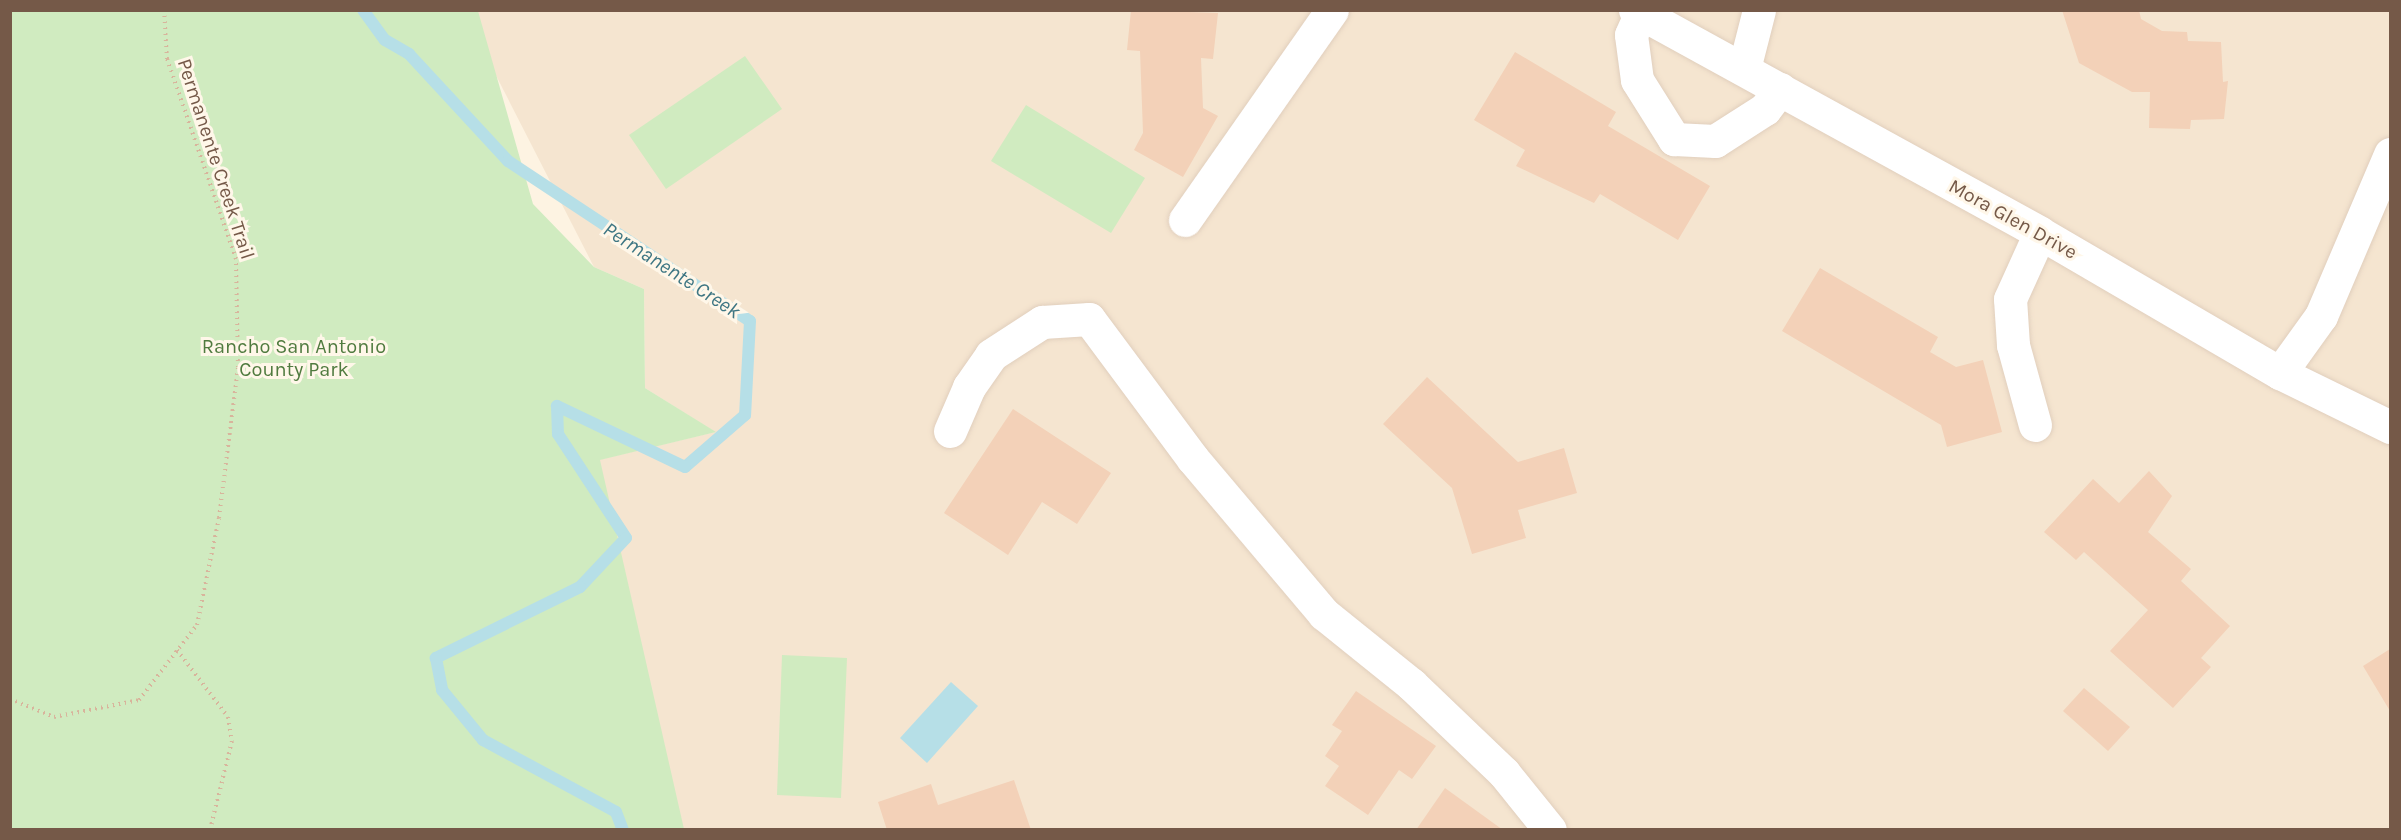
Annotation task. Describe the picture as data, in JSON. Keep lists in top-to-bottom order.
{
  "streets": {
    "street": ["Mora Glen Drive"],
    "path": ["Permanente Creek Trail"]
  },
  "water": ["Permanente Creek"],
  "parks": ["Rancho San Antonio County Park"]
}
